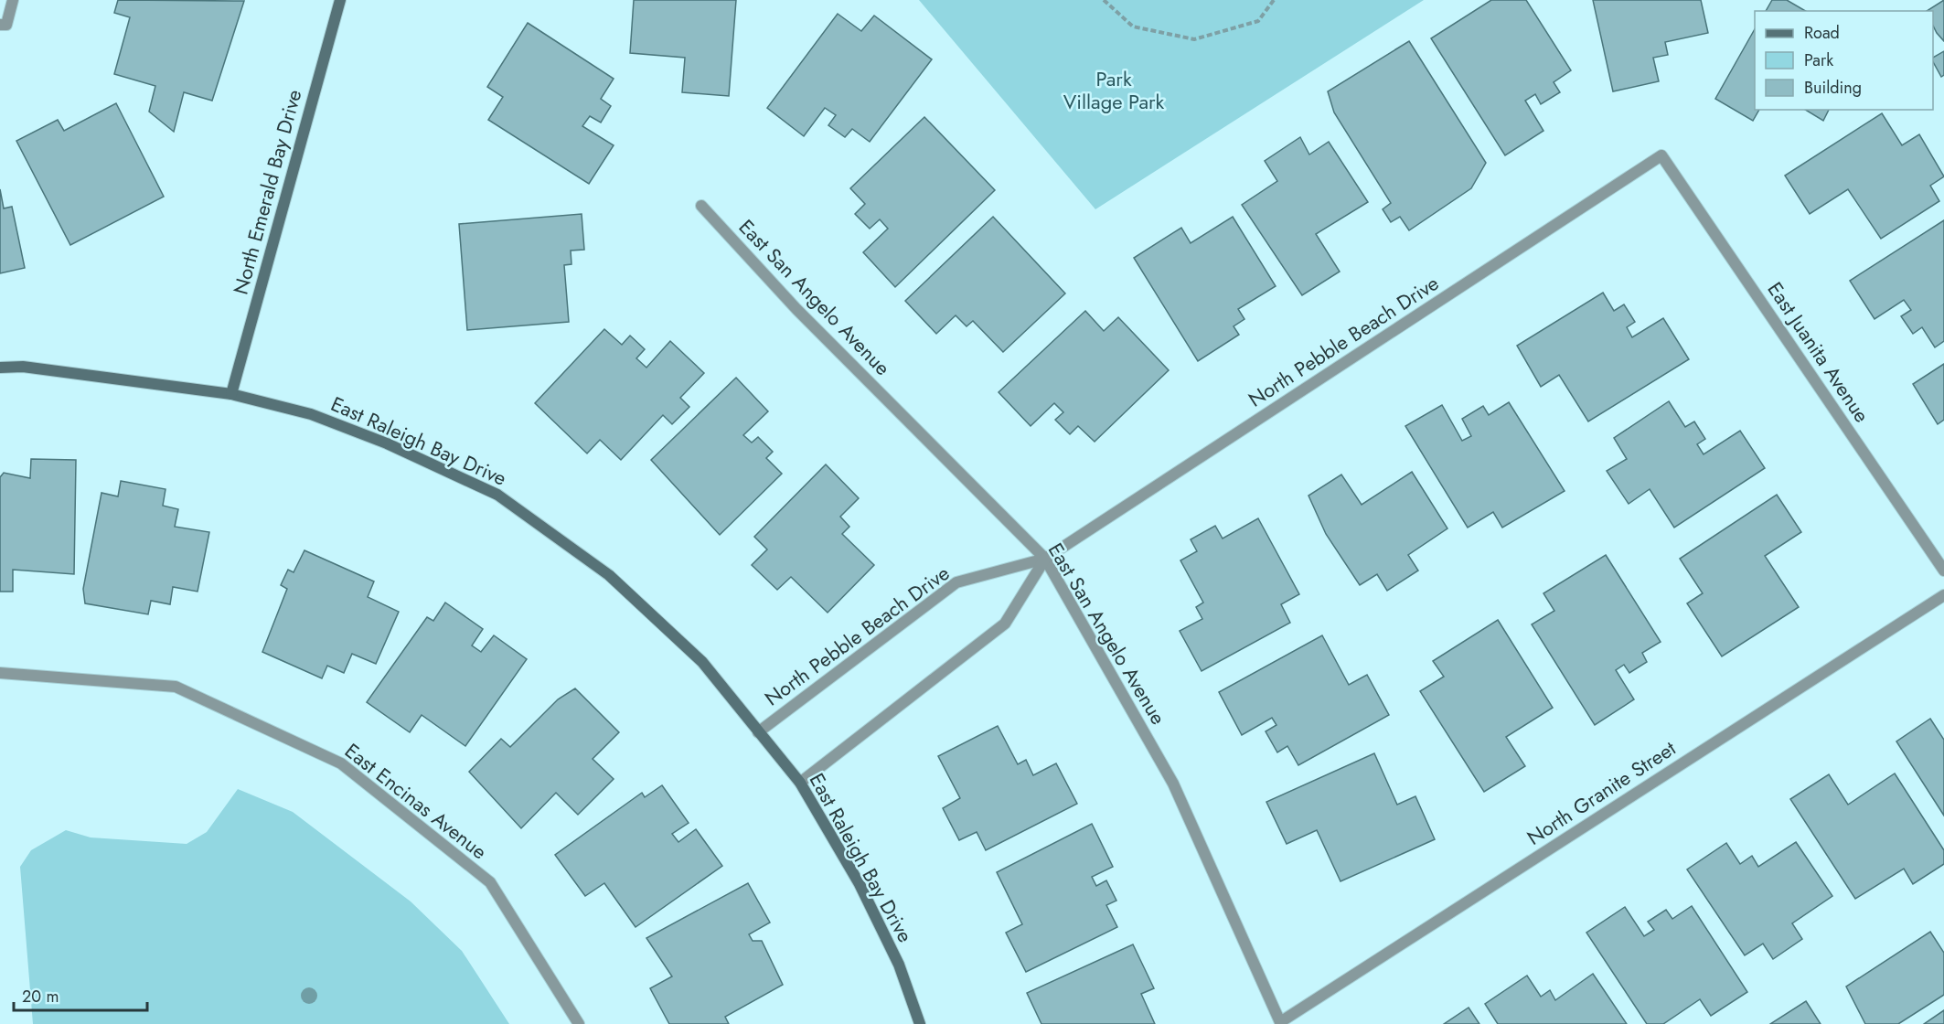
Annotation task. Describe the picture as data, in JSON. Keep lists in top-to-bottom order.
{
  "streets": {
    "street": [
      "North Emerald Bay Drive",
      "East San Angelo Avenue",
      "North Pebble Beach Drive",
      "East Juanita Avenue",
      "East Raleigh Bay Drive",
      "North Granite Street",
      "East Encinas Avenue"
    ]
  },
  "crossings": [
    ["North Emerald Bay Drive", "East Raleigh Bay Drive"],
    ["East San Angelo Avenue", "North Pebble Beach Drive"],
    ["East San Angelo Avenue", "North Granite Street"],
    ["North Pebble Beach Drive", "East Juanita Avenue"],
    ["North Pebble Beach Drive", "East Raleigh Bay Drive"]
  ],
  "parks": ["Park Village Park"],
  "legend": ["Road", "Park", "Building"],
  "scale_bar": "20 m"
}
